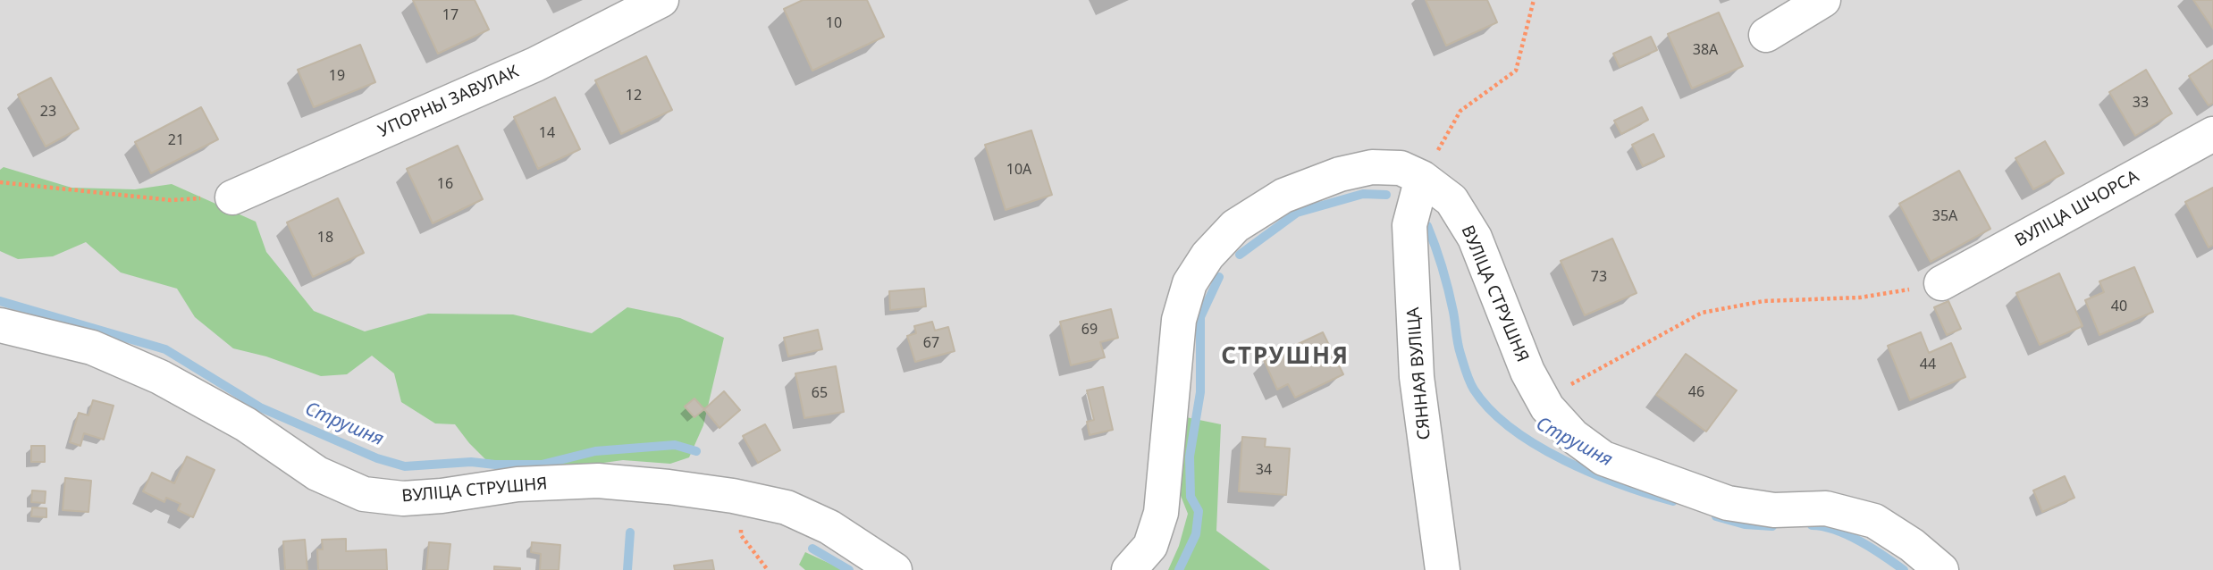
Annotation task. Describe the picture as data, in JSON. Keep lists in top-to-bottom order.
{
  "streets": {
    "street": [
      "УПОРНЫ ЗАВУЛАК",
      "ВУЛІЦА ШЧОРСА",
      "ВУЛІЦА СТРУШНЯ",
      "СЯННАЯ ВУЛІЦА"
    ]
  },
  "crossings": [
    ["ВУЛІЦА СТРУШНЯ", "СЯННАЯ ВУЛІЦА"]
  ],
  "districts": ["СТРУШНЯ"],
  "water": ["Струшня"],
  "house_numbers": [
    "17",
    "10",
    "38А",
    "19",
    "12",
    "33",
    "23",
    "14",
    "21",
    "10А",
    "16",
    "35А",
    "18",
    "73",
    "40",
    "69",
    "67",
    "44",
    "46",
    "65",
    "34"
  ]
}
